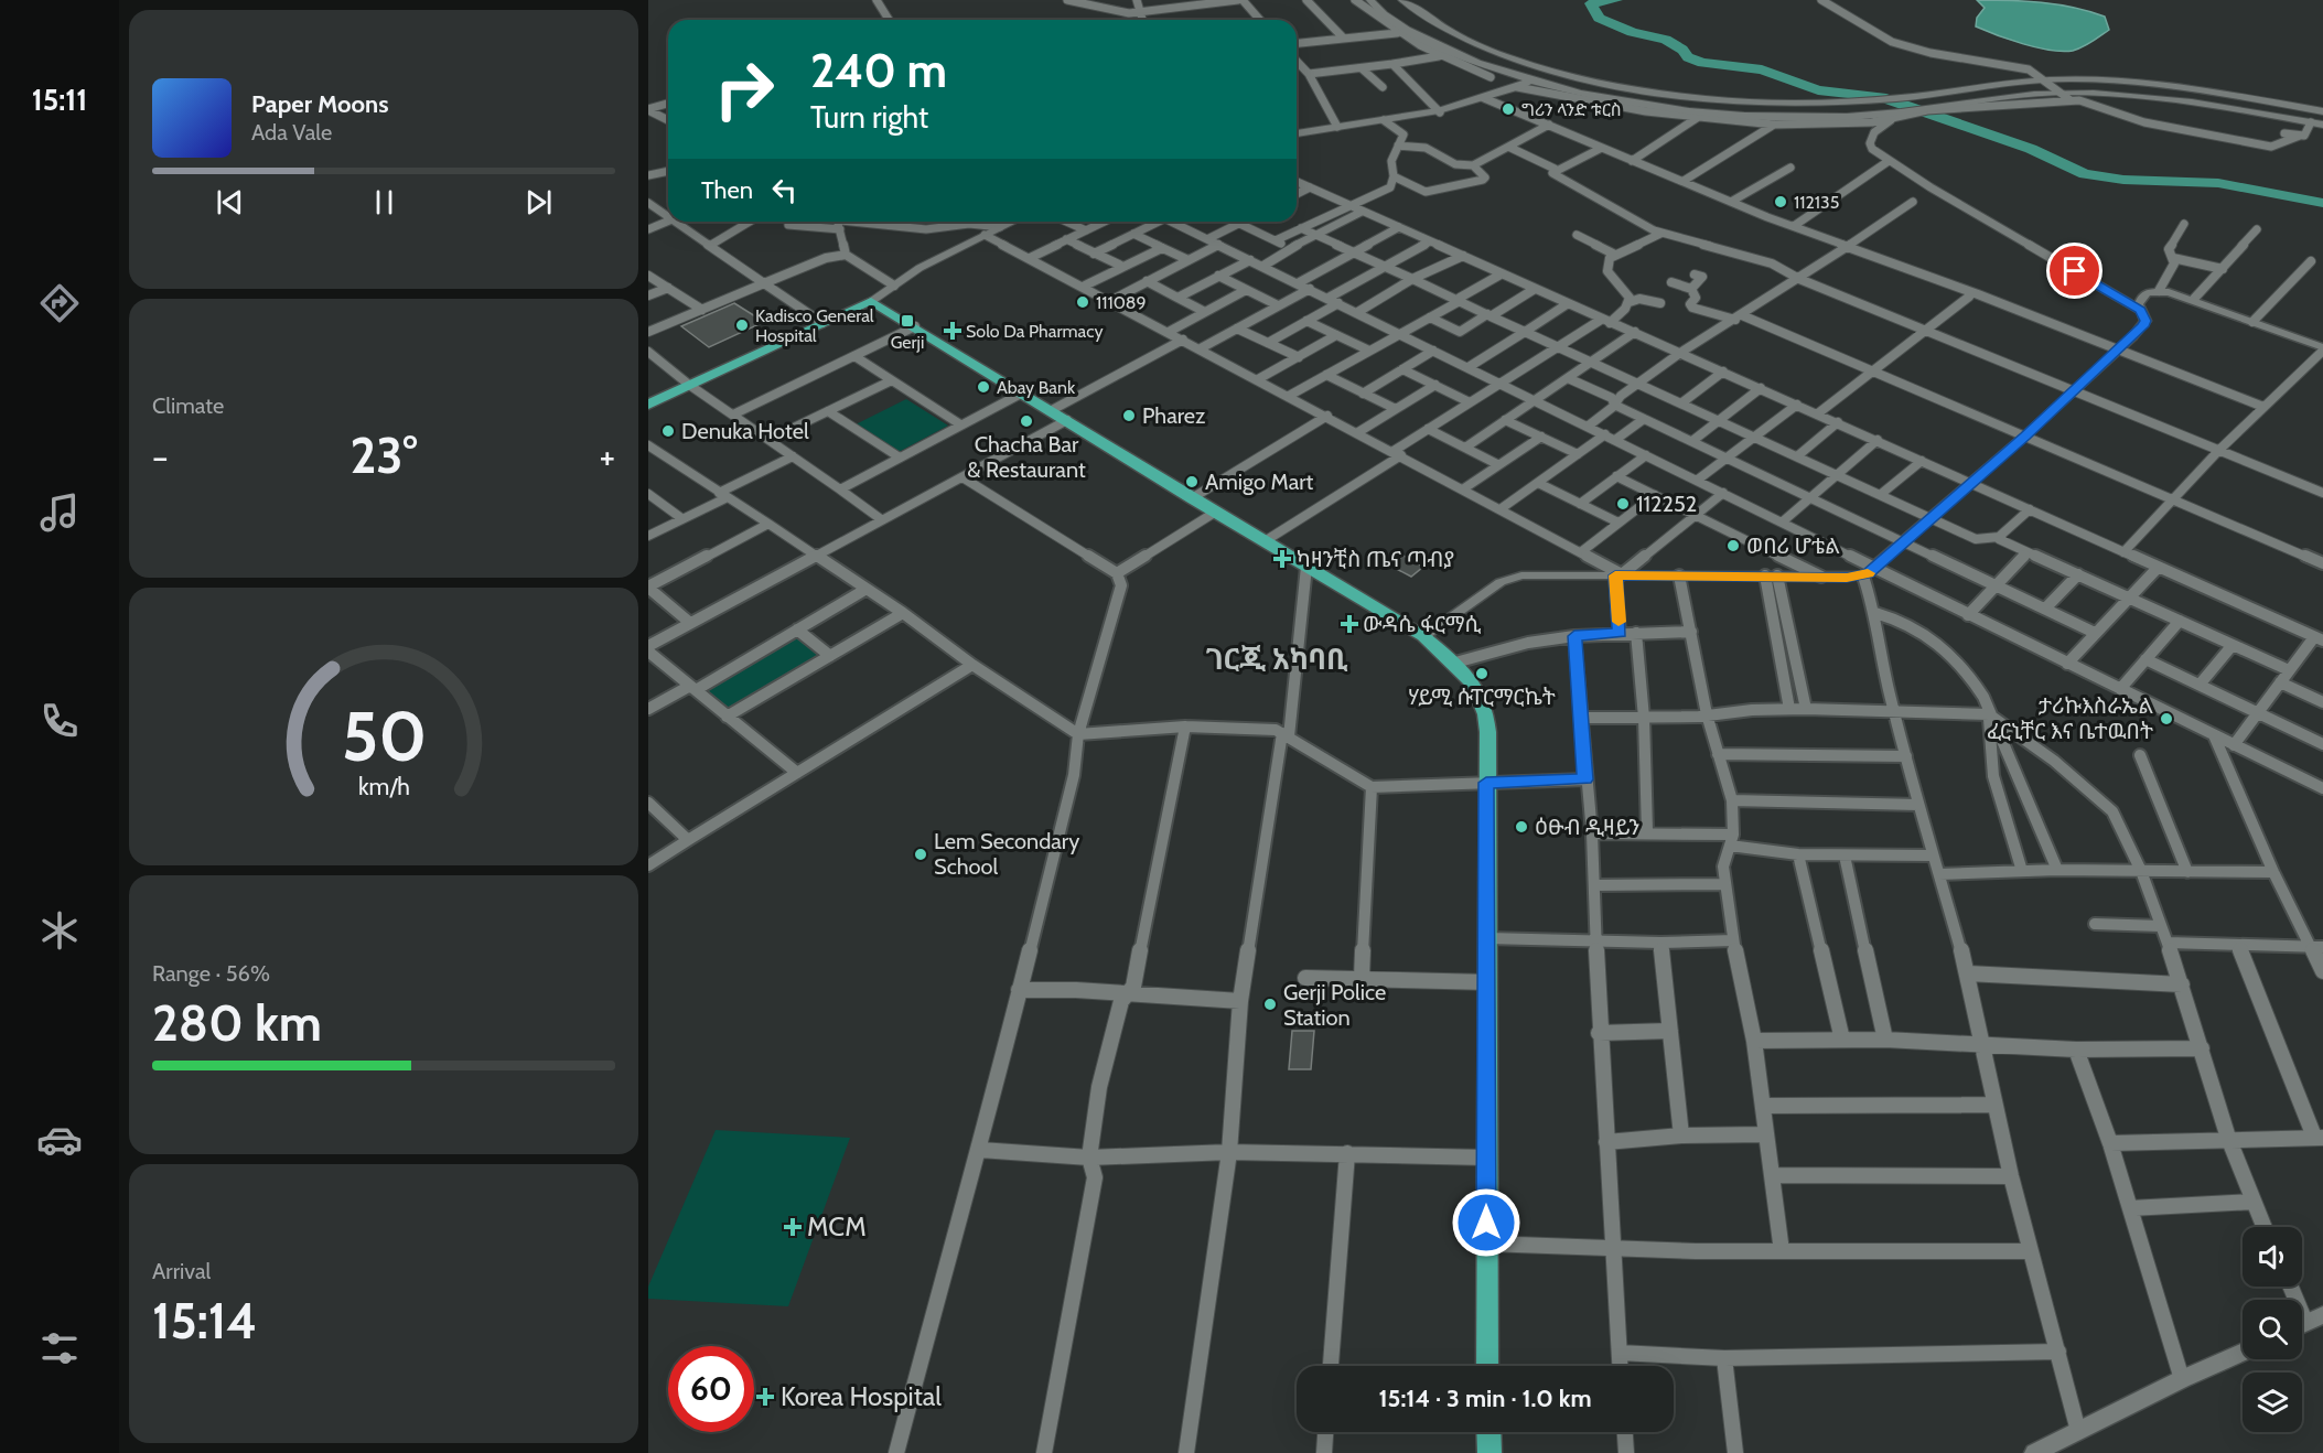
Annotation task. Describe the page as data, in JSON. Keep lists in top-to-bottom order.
{
  "districts": ["ገርጂ አካባቢ"],
  "places": {
    "other": [
      "ግሪን ላንድ ቱርስ",
      "112135",
      "111089",
      "Kadisco General Hospital",
      "Abay Bank",
      "Pharez",
      "Chacha Bar & Restaurant",
      "Denuka Hotel",
      "Amigo Mart",
      "112252",
      "ወበሪ ሆቴል",
      "ሃይሚ ሱፐርማርኬት",
      "ታሪኩእስራኤል ፈርኒቸር እና ቤተዉበት",
      "ዕፁብ ዲዛይን",
      "Lem Secondary School",
      "Gerji Police Station"
    ],
    "transit": ["Gerji"],
    "health": [
      "Solo Da Pharmacy",
      "ካዛንቺስ ጤና ጣብያ",
      "ውዳሴ ፋርማሲ",
      "MCM",
      "Korea Hospital"
    ]
  },
  "page": {
    "tabs": "15:11",
    "turn": ["240 m", "Turn right"],
    "song": ["Paper Moons", "Ada Vale"],
    "then": "Then",
    "tile": [
      "Climate",
      ["Range · 56%", "280 km"],
      ["Arrival", "15:14"]
    ],
    "heat": ["−", "23°", "+"],
    "limit": "60",
    "trip": "15:14 · 3 min · 1.0 km",
    "gauge": ["50", "km/h"]
  }
}
